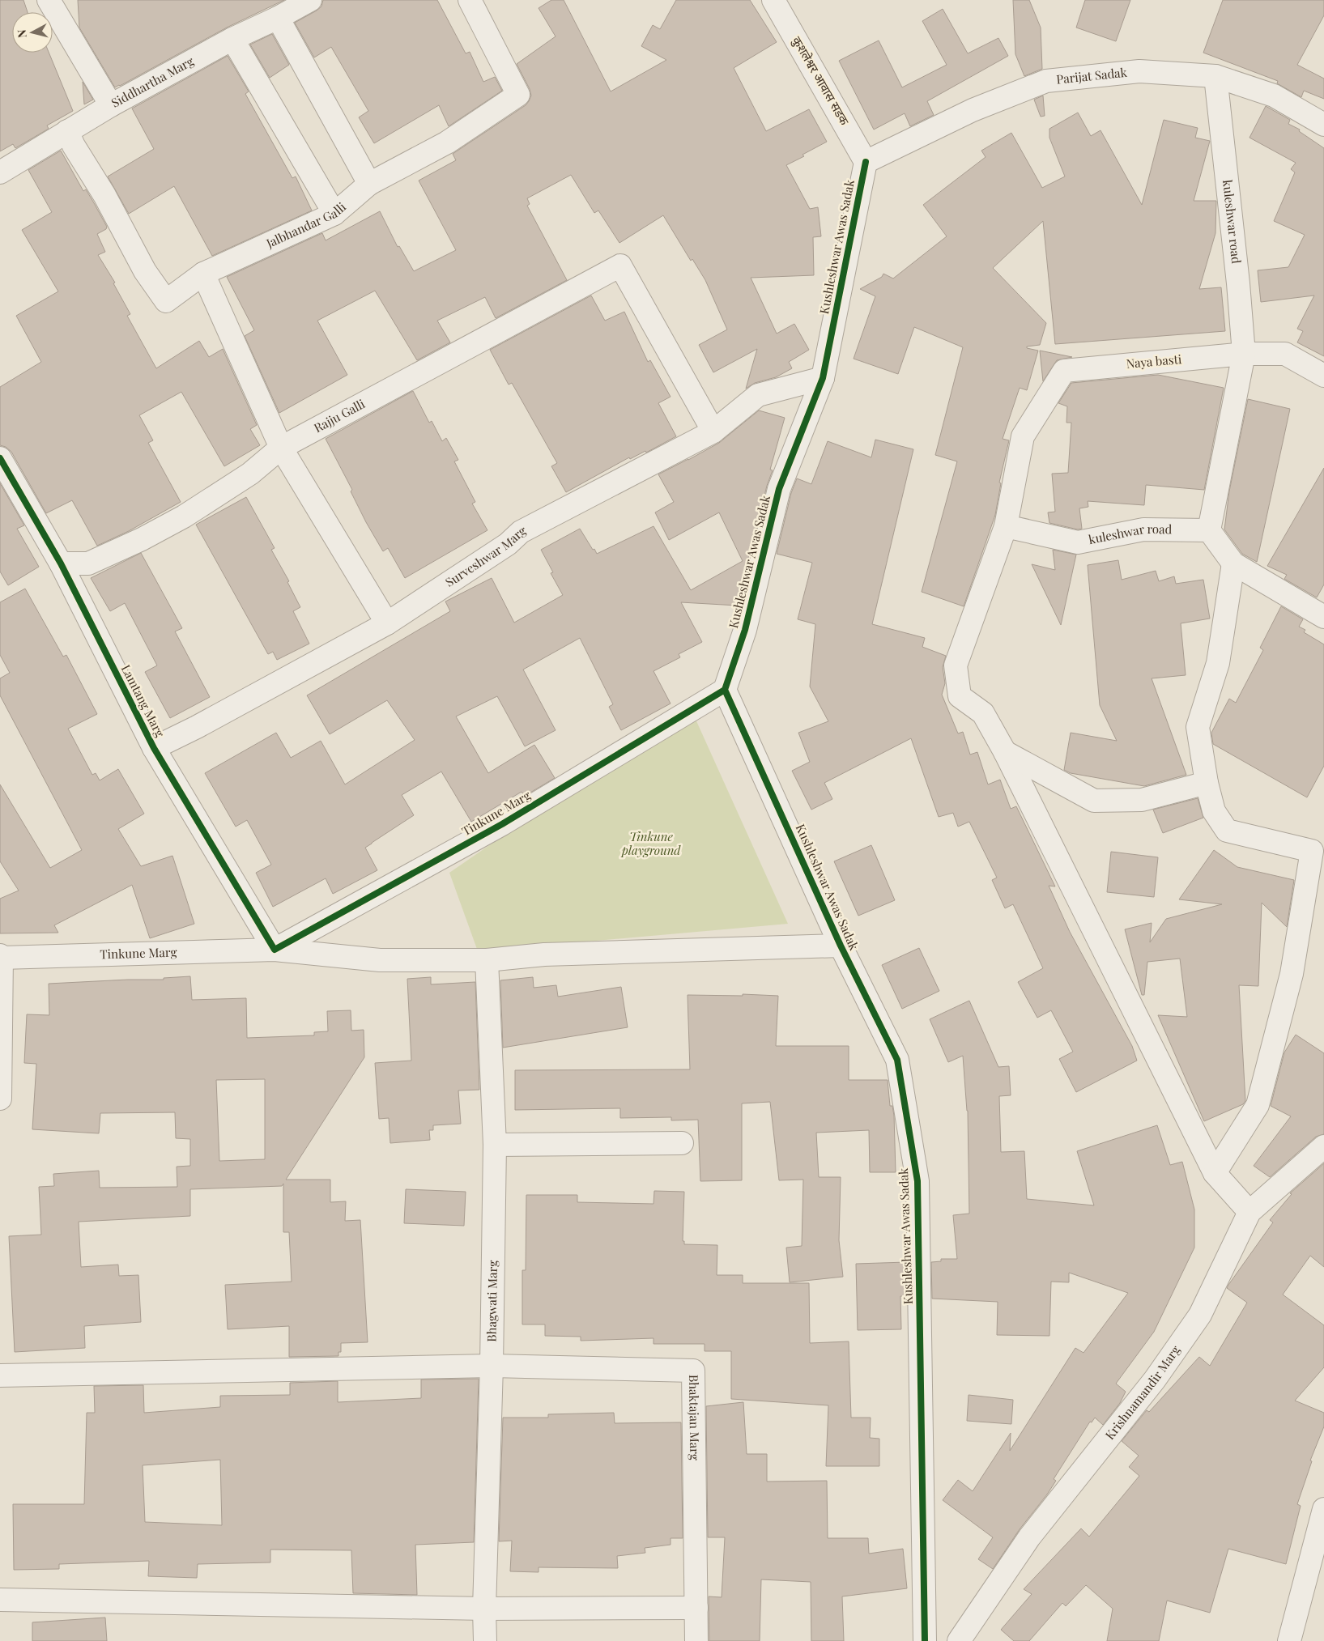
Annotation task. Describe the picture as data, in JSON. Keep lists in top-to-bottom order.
{
  "streets": {
    "street": [
      "Parijat Sadak",
      "कुशलेश्वर आवास सडक",
      "Siddhartha Marg",
      "kuleshwar road",
      "Jalbhandar Galli",
      "Kushleshwar Awas Sadak",
      "Naya basti",
      "Rajju Galli",
      "Surveshwar Marg",
      "Lamtang Marg",
      "Tinkune Marg",
      "Bhagwati Marg",
      "Krishnamandir Marg",
      "Bhaktajan Marg"
    ]
  },
  "crossings": [
    ["Parijat Sadak", "कुशलेश्वर आवास सडक"],
    ["Parijat Sadak", "kuleshwar road"],
    ["Parijat Sadak", "Kushleshwar Awas Sadak"],
    ["कुशलेश्वर आवास सडक", "Kushleshwar Awas Sadak"],
    ["Siddhartha Marg", "Jalbhandar Galli"],
    ["kuleshwar road", "Naya basti"],
    ["Kushleshwar Awas Sadak", "Surveshwar Marg"],
    ["Kushleshwar Awas Sadak", "Tinkune Marg"],
    ["Rajju Galli", "Surveshwar Marg"],
    ["Rajju Galli", "Lamtang Marg"],
    ["Surveshwar Marg", "Lamtang Marg"],
    ["Lamtang Marg", "Tinkune Marg"],
    ["Tinkune Marg", "Bhagwati Marg"],
    ["Bhagwati Marg", "Bhaktajan Marg"]
  ],
  "parks": ["Tinkune playground"],
  "north": "left"
}
